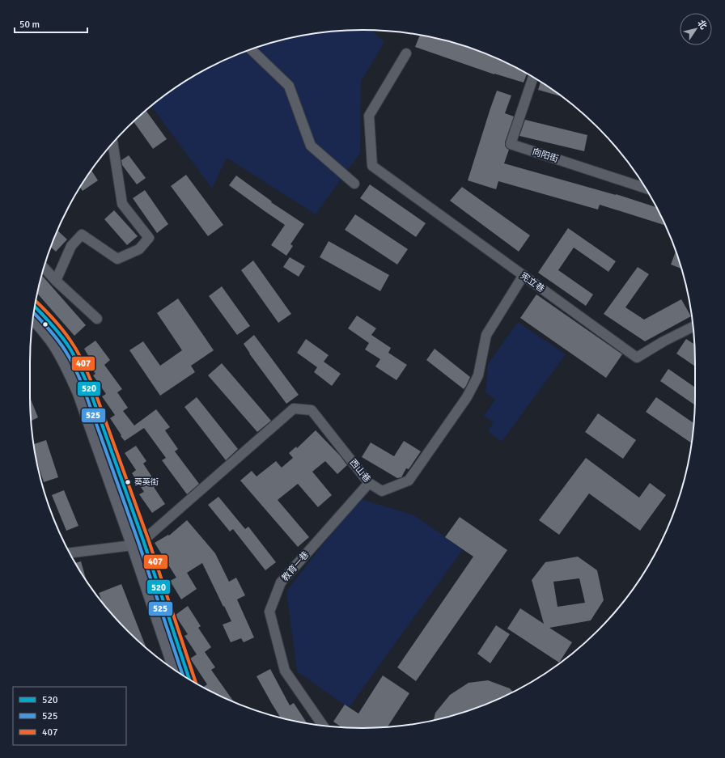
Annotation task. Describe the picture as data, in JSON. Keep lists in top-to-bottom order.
{
  "streets": {
    "street": [
      "向阳街",
      "宪立巷",
      "西山巷",
      "教育一巷"
    ]
  },
  "crossings": [
    ["宪立巷", "西山巷"],
    ["西山巷", "教育一巷"]
  ],
  "places": ["葵英街"],
  "lines": ["transit line 407", "transit line 520", "transit line 525"],
  "legend": ["520", "525", "407"],
  "scale_bar": "50 m",
  "north": "top right"
}
